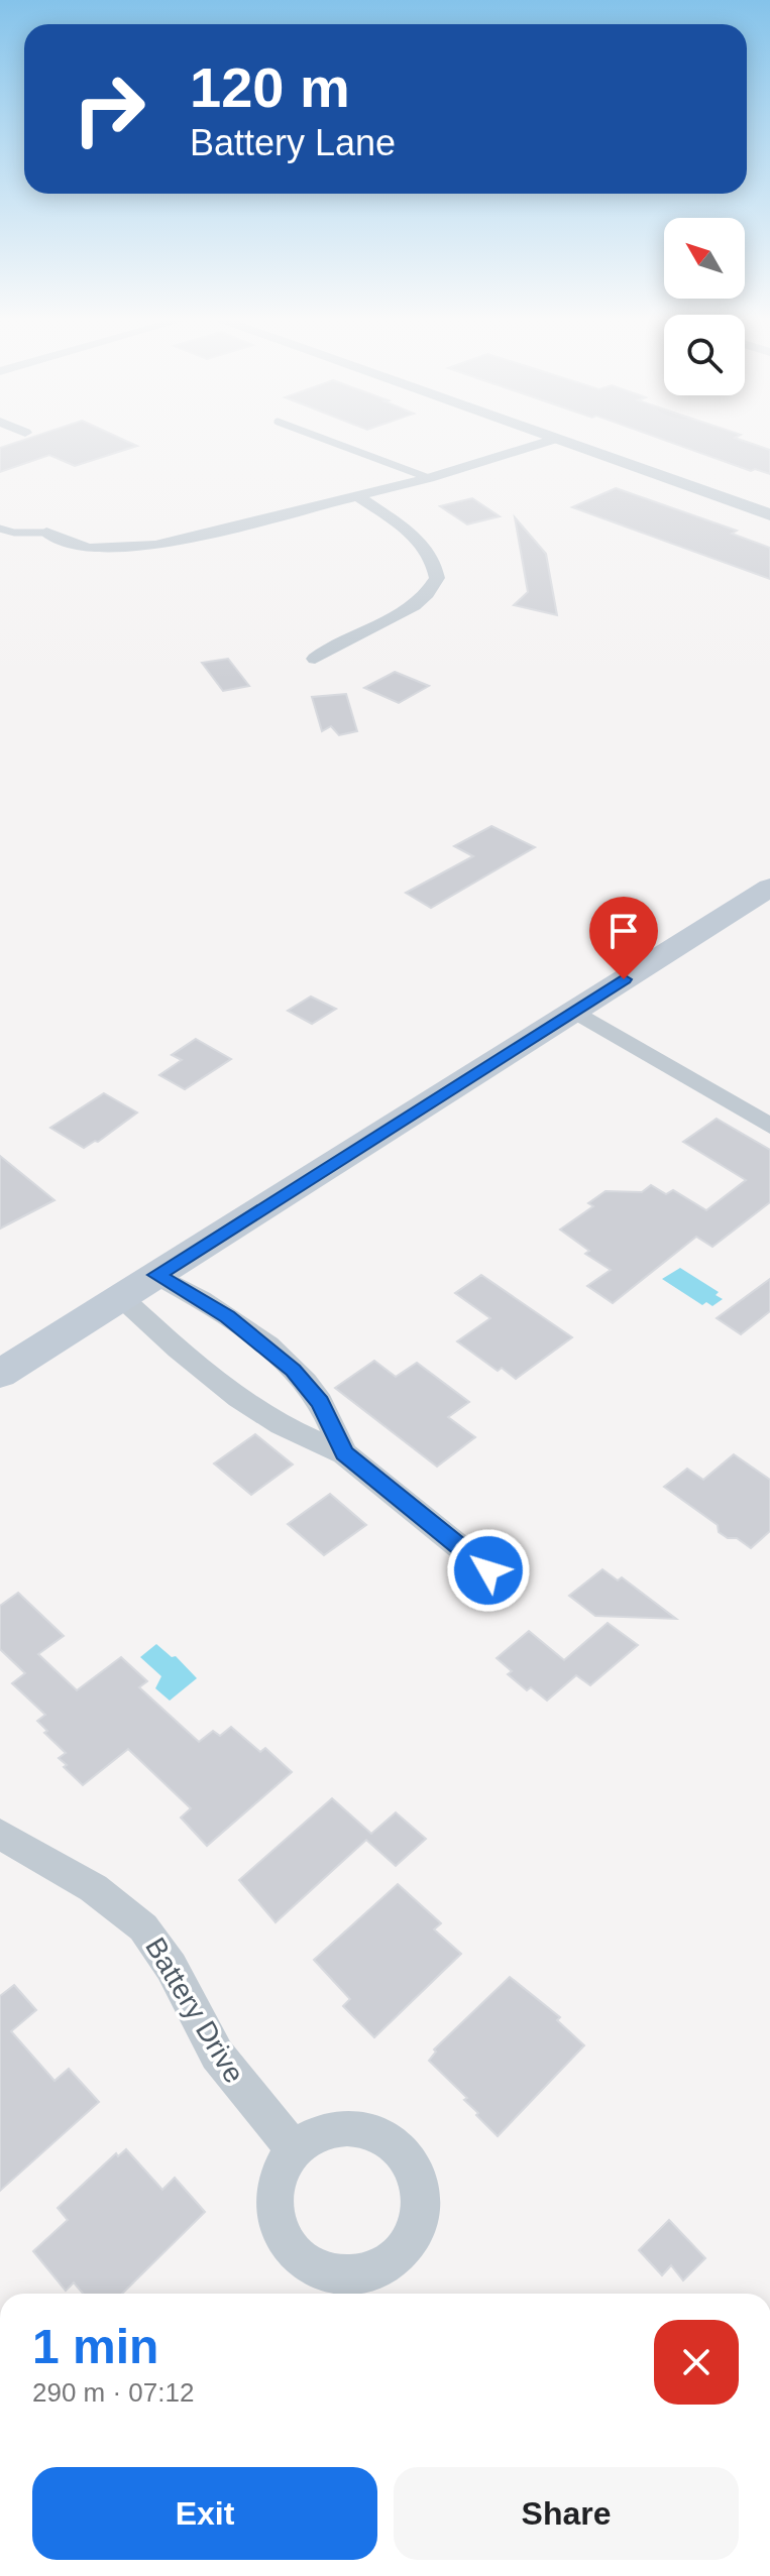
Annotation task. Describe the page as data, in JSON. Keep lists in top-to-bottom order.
{
  "streets": {
    "street": ["Battery Drive"]
  },
  "north": "top left",
  "page": {
    "turn": ["120 m", "Battery Lane"],
    "heading": ["1 min", "290 m · 07:12"],
    "buttons": ["Exit", "Share"]
  }
}
